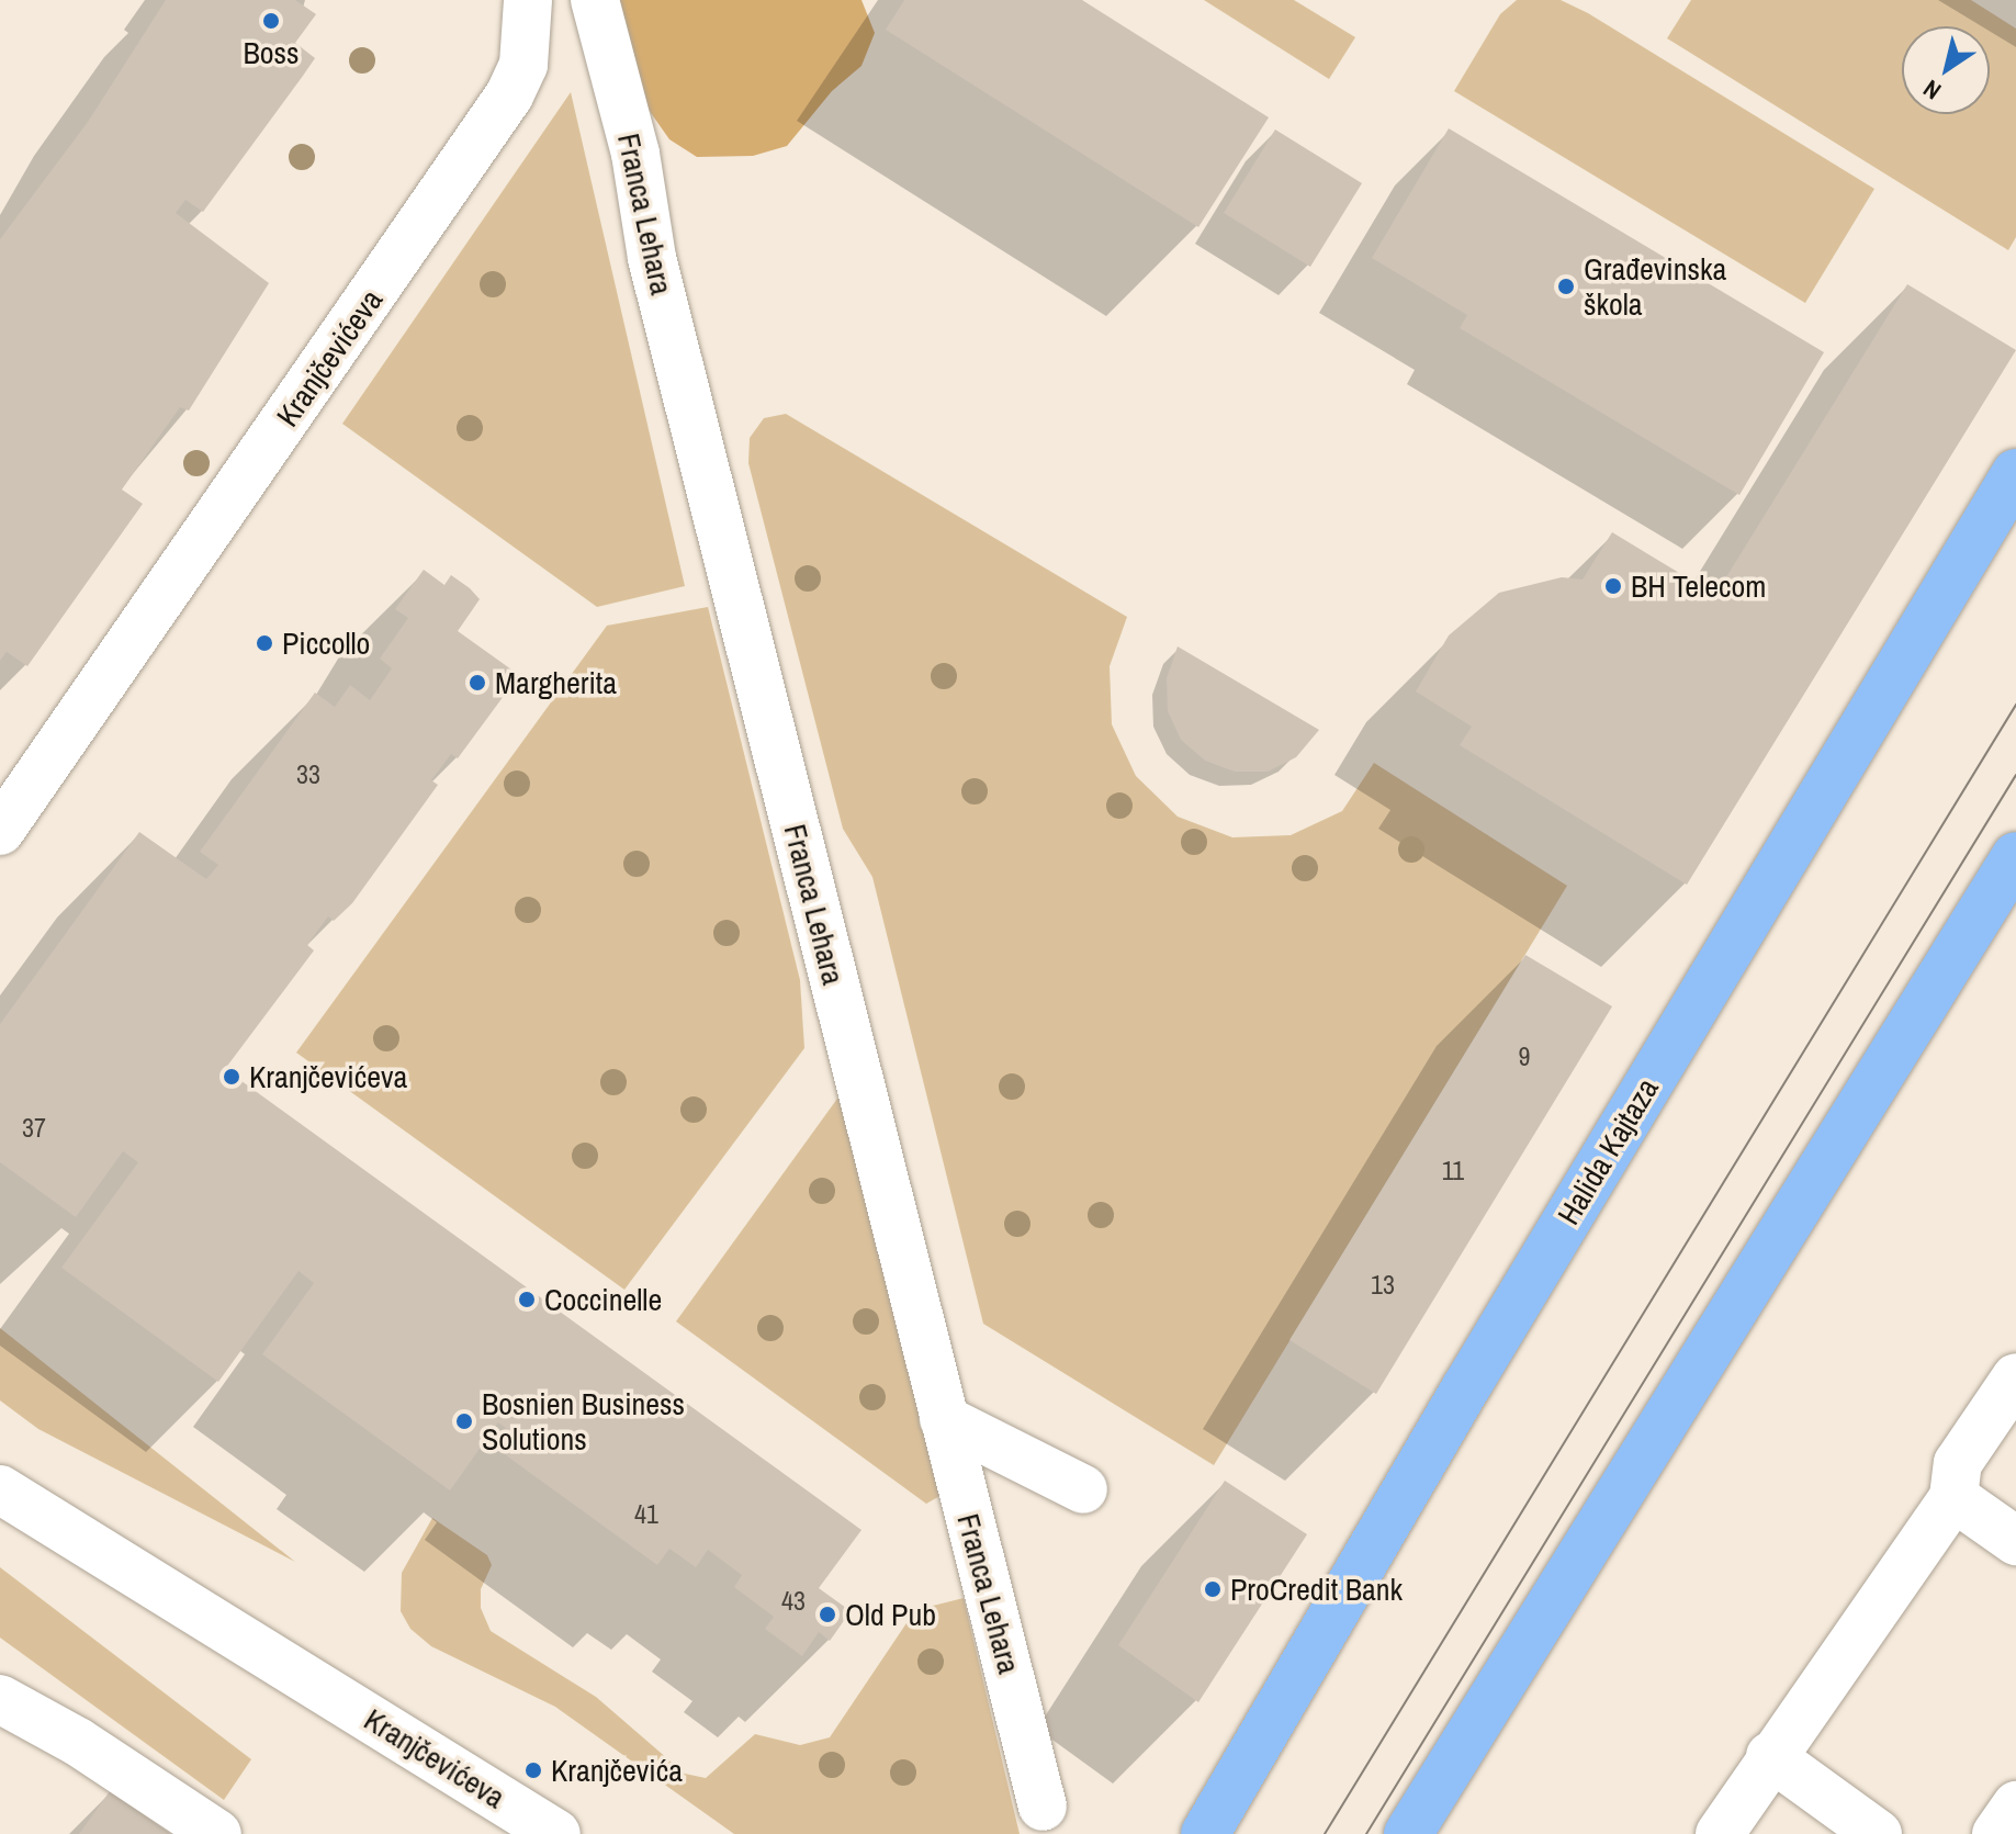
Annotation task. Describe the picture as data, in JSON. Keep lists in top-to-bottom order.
{
  "streets": {
    "main road": ["Halida Kajtaza"],
    "street": ["Franca Lehara", "Kranjčevićeva"]
  },
  "places": [
    "Boss",
    "Građevinska škola",
    "BH Telecom",
    "Piccollo",
    "Margherita",
    "Kranjčevićeva",
    "Coccinelle",
    "Bosnien Business Solutions",
    "ProCredit Bank",
    "Old Pub",
    "Kranjčevića"
  ],
  "house_numbers": [
    "33",
    "9",
    "37",
    "11",
    "13",
    "41",
    "43"
  ],
  "north": "bottom left"
}
